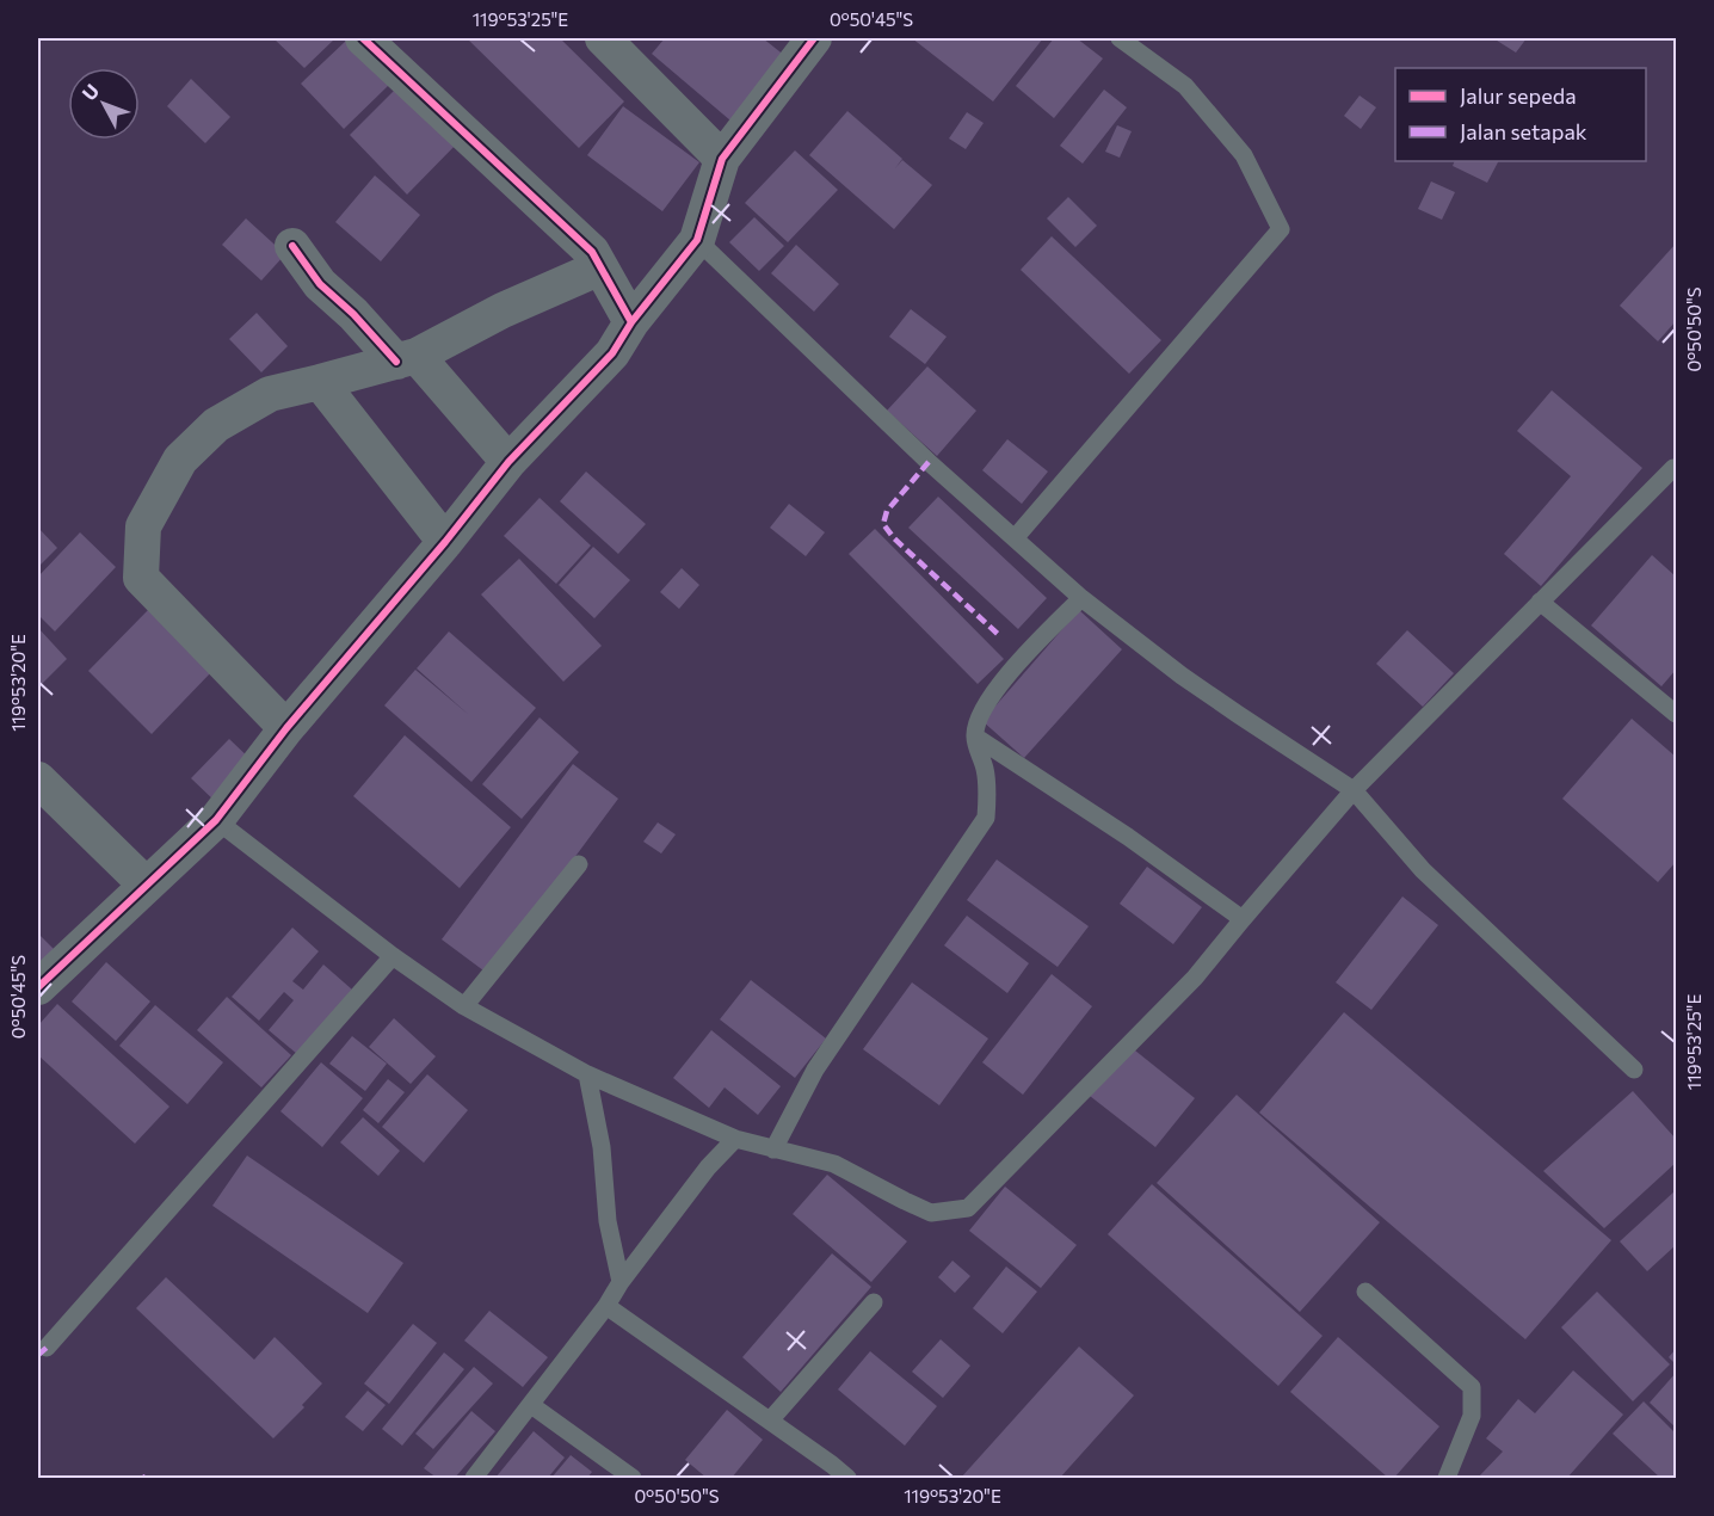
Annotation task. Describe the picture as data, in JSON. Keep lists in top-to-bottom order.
{
  "legend": ["Jalur sepeda", "Jalan setapak"],
  "north": "top left",
  "coordinates": [
    "119°53'25\"E",
    "0°50'45\"S",
    "0°50'50\"S",
    "119°53'20\"E"
  ]
}
